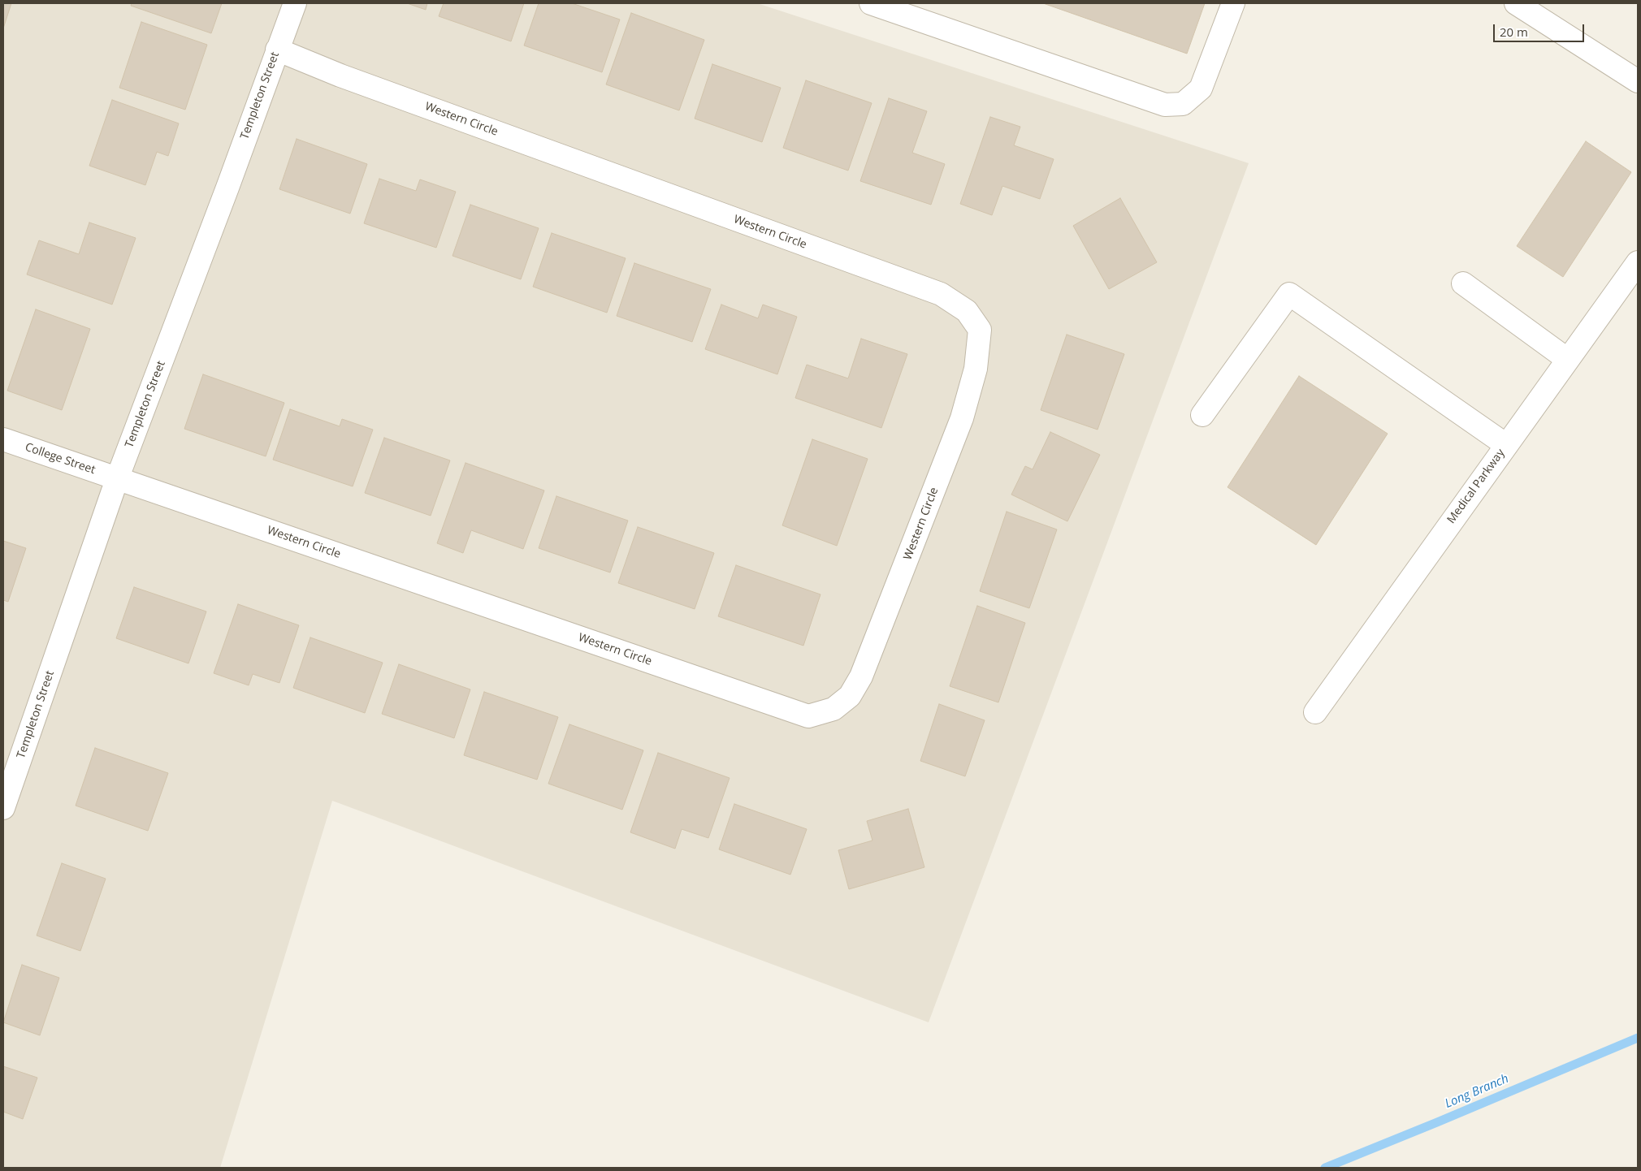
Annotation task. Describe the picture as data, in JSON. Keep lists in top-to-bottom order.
{
  "streets": {
    "street": [
      "Templeton Street",
      "Western Circle",
      "College Street",
      "Medical Parkway"
    ]
  },
  "crossings": [
    ["Templeton Street", "Western Circle"],
    ["Templeton Street", "College Street"],
    ["Western Circle", "College Street"]
  ],
  "water": ["Long Branch"],
  "scale_bar": "20 m"
}
